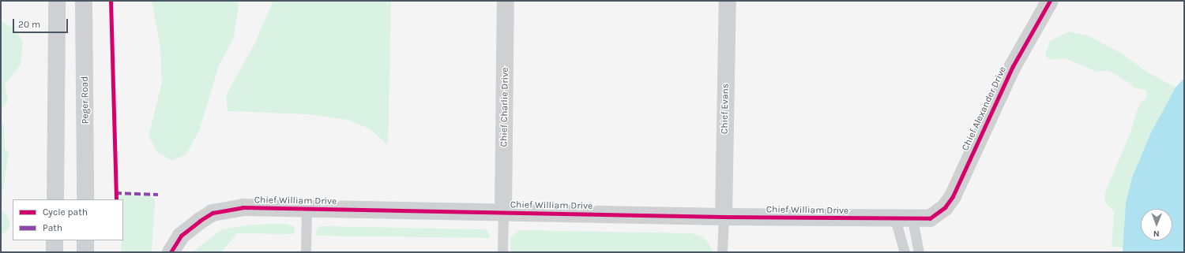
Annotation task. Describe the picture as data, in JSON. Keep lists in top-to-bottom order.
{
  "streets": {
    "main road": ["Peger Road"],
    "street": [
      "Chief Charlie Drive",
      "Chief Evans",
      "Chief Alexander Drive",
      "Chief William Drive"
    ]
  },
  "crossings": [
    ["Chief Charlie Drive", "Chief William Drive"],
    ["Chief Evans", "Chief William Drive"],
    ["Chief Alexander Drive", "Chief William Drive"]
  ],
  "legend": ["Cycle path", "Path"],
  "scale_bar": "20 m",
  "north": "bottom"
}
